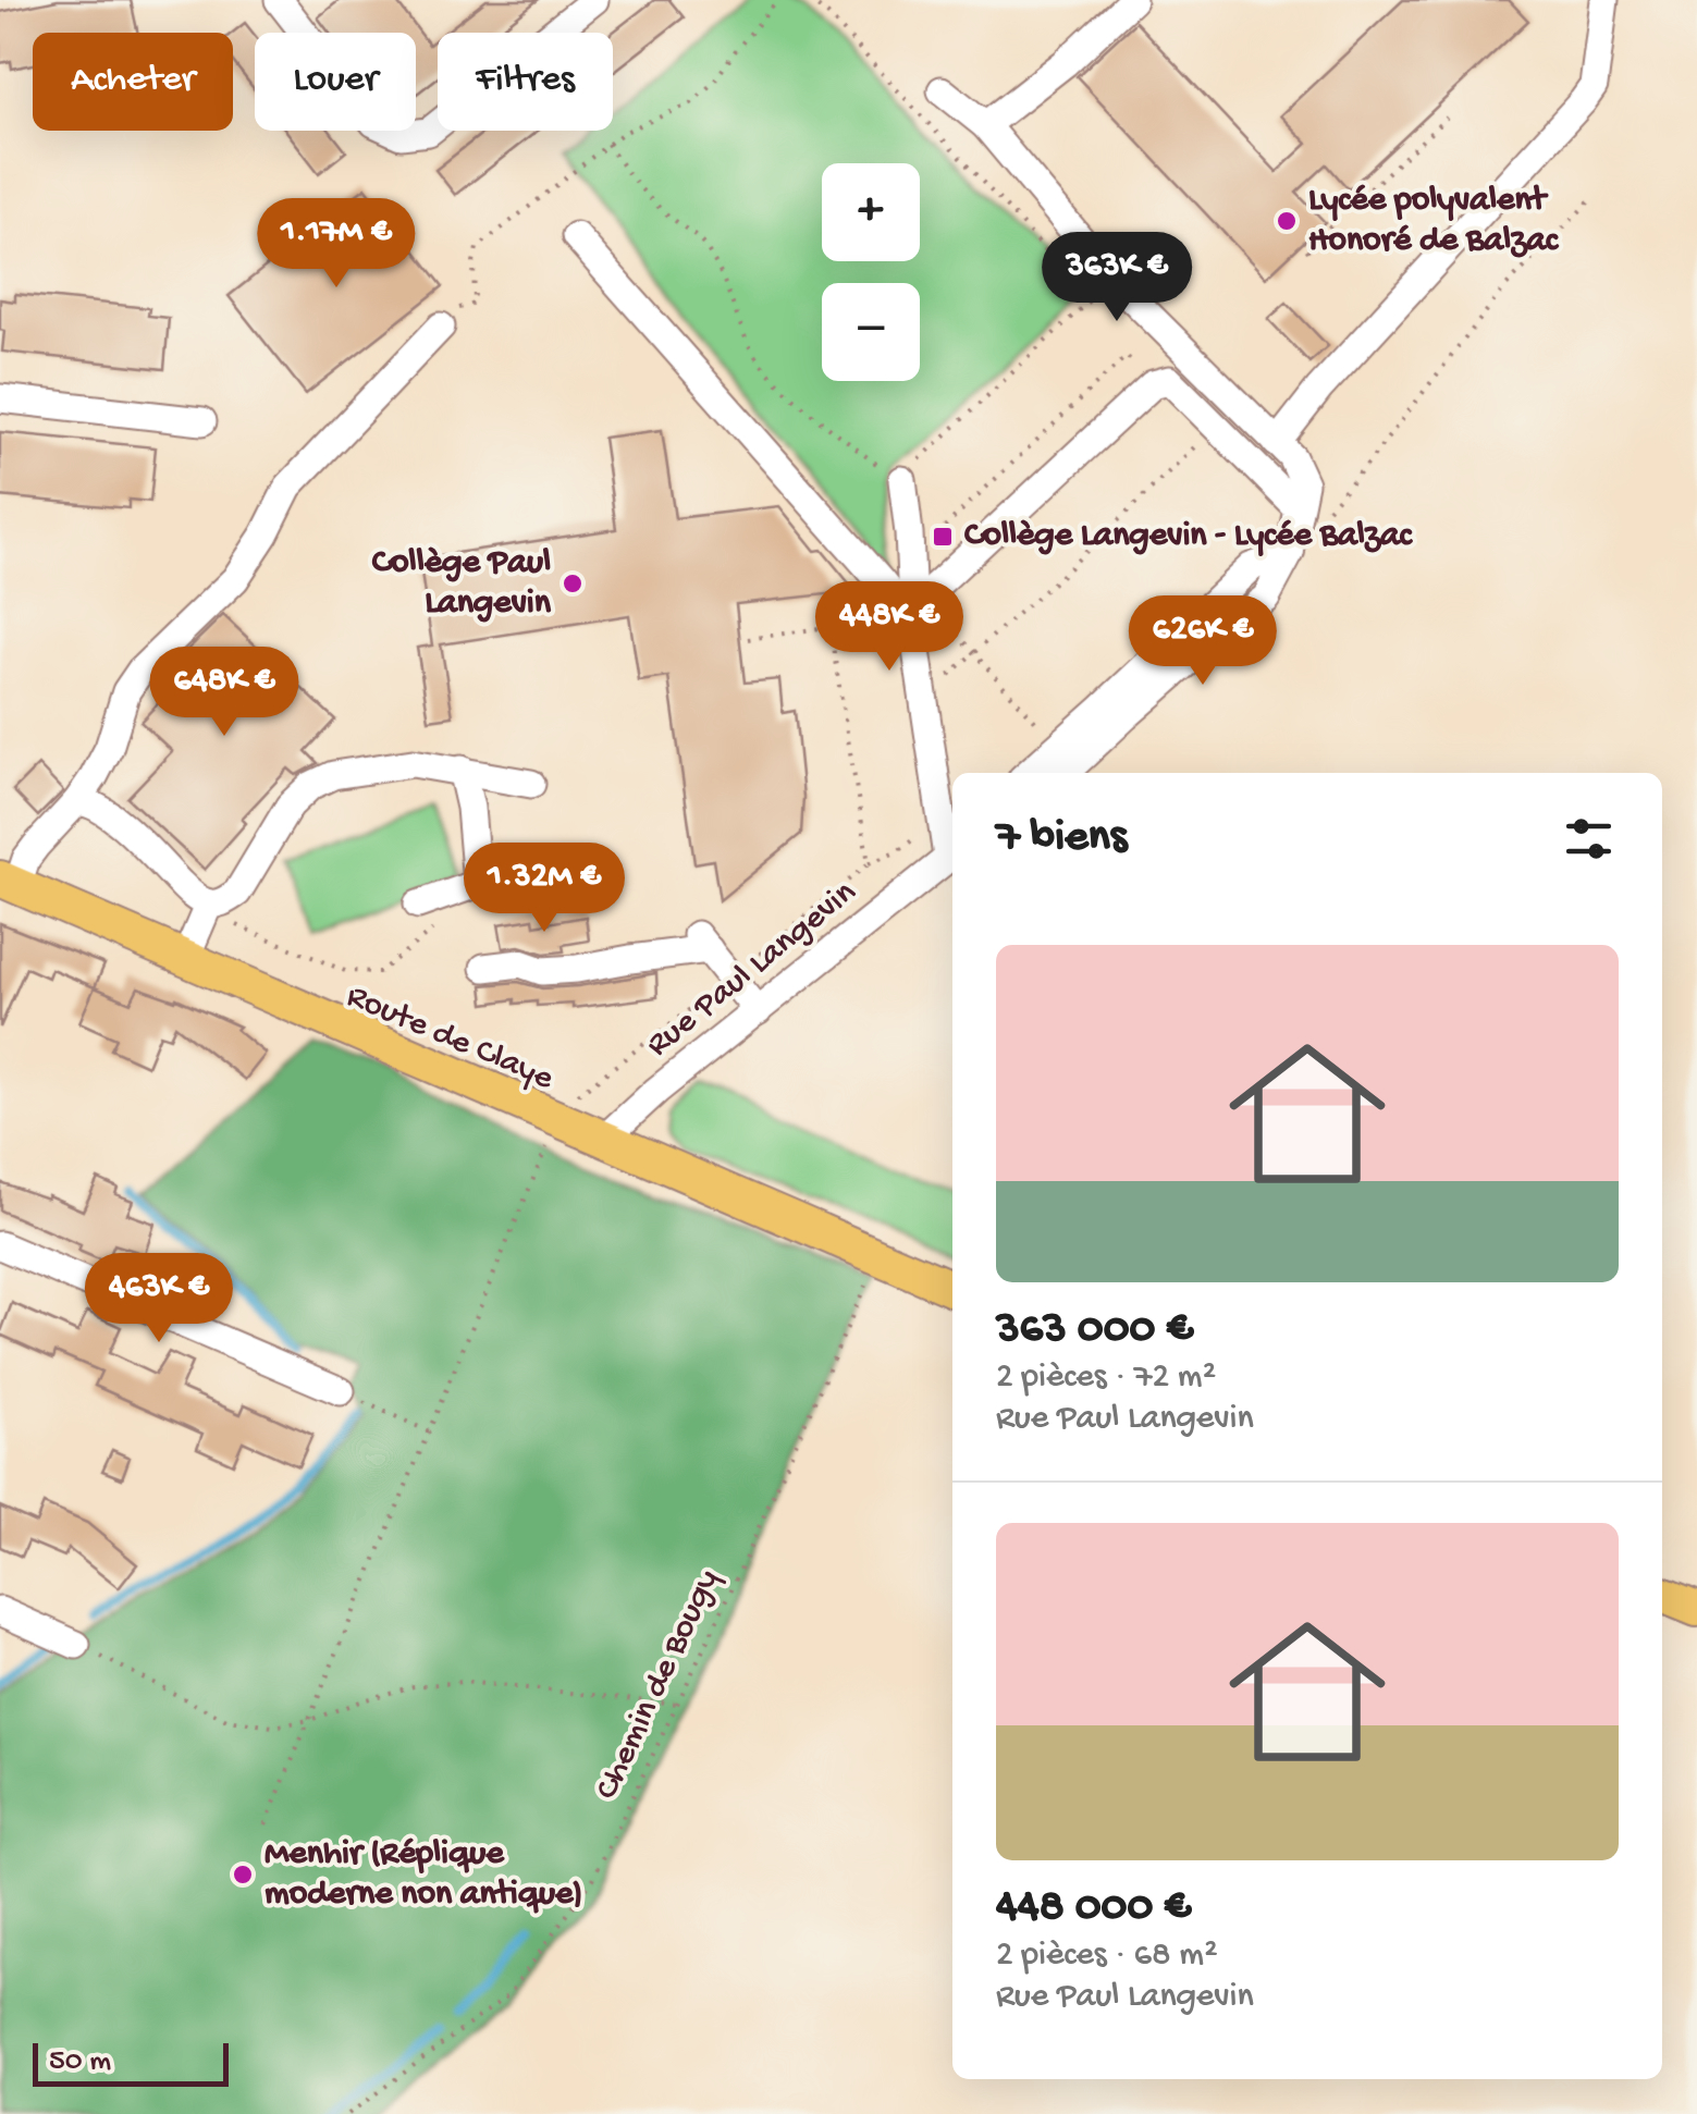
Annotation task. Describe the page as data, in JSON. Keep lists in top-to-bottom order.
{
  "streets": {
    "main road": ["Route de Claye"],
    "street": ["Rue Paul Langevin"],
    "path": ["Chemin de Bougy"]
  },
  "crossings": [
    ["Rue Paul Langevin", "Route de Claye"],
    ["Route de Claye", "Chemin de Bougy"]
  ],
  "places": {
    "other": ["Lycée polyvalent Honoré de Balzac", "Collège Paul Langevin", "Menhir (Réplique moderne non antique)"],
    "transit": ["Collège Langevin - Lycée Balzac"]
  },
  "scale_bar": "50 m",
  "page": {
    "chip": ["Acheter", "Louer", "Filtres"],
    "map_buttons": ["+", "−"],
    "price": [
      "1.17M €",
      "363K €",
      "448K €",
      "626K €",
      "648K €",
      "1.32M €",
      "463K €"
    ],
    "heading": "7 biens",
    "list": [
      {
        "name": "363 000 €",
        "note": "2 pièces · 72 m² · Rue Paul Langevin"
      },
      {
        "name": "448 000 €",
        "note": "2 pièces · 68 m² · Rue Paul Langevin"
      }
    ],
    "scale": "50 m"
  }
}
